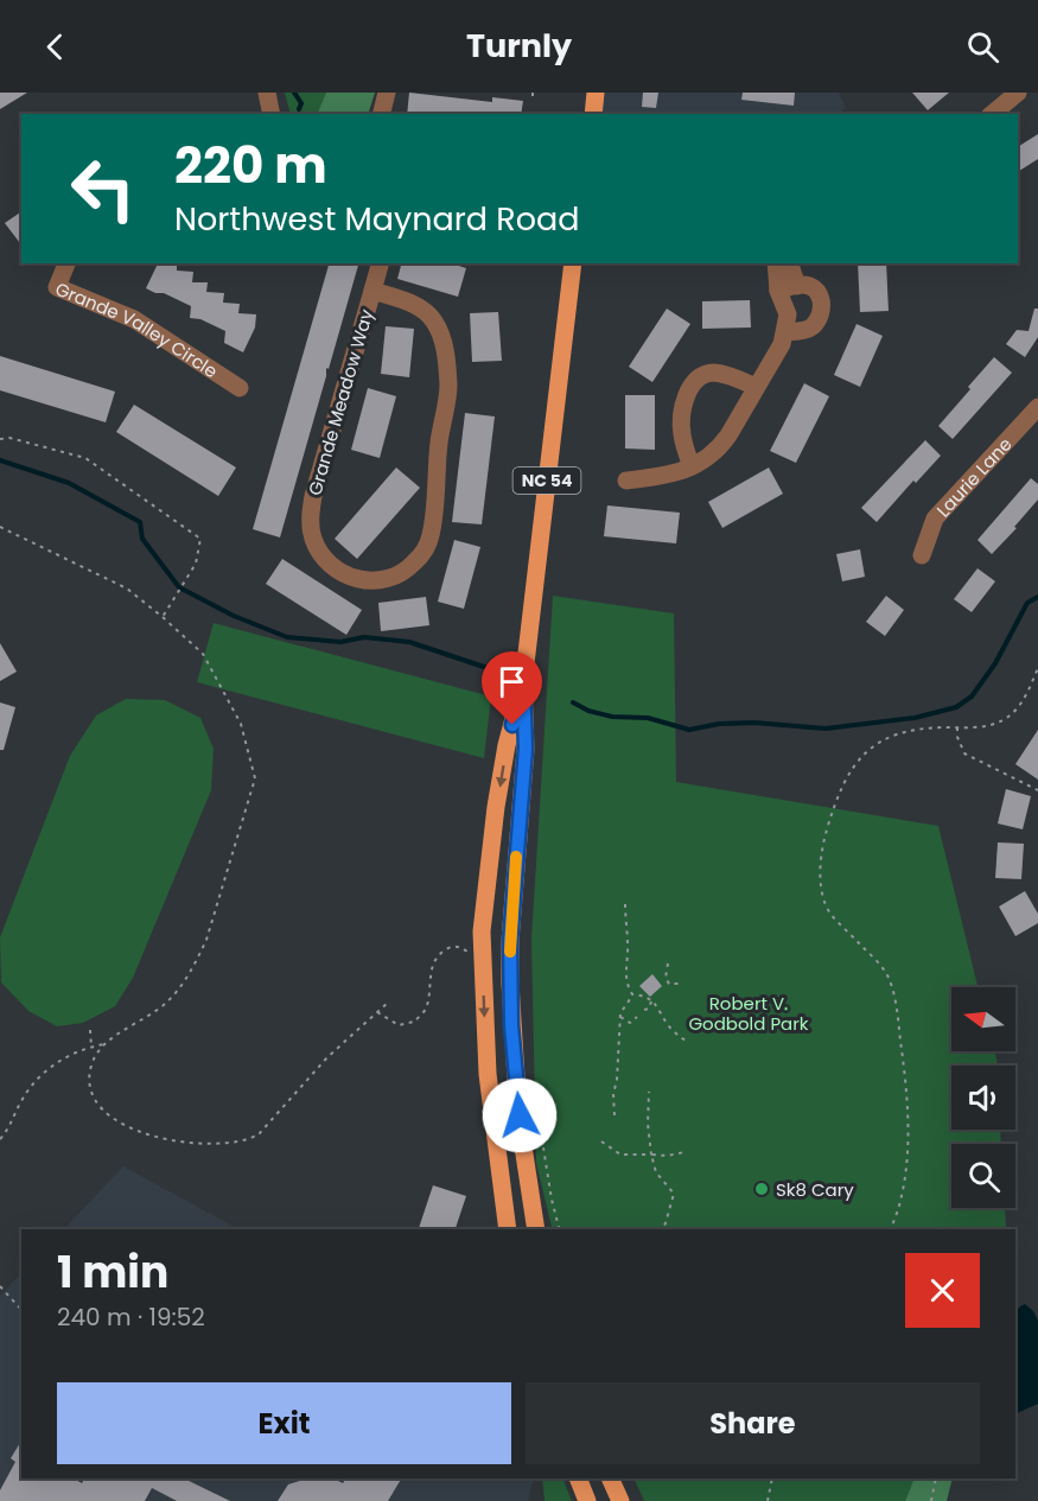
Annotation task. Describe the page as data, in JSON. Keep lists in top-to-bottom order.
{
  "streets": {
    "main road": ["NC 54"],
    "street": ["Grande Valley Circle", "Grande Meadow Way", "Laurie Lane"]
  },
  "parks": ["Robert V. Godbold Park"],
  "places": ["Sk8 Cary"],
  "north": "left",
  "page": {
    "header": "Turnly",
    "turn": ["220 m", "Northwest Maynard Road"],
    "heading": ["1 min", "240 m · 19:52"],
    "buttons": ["Exit", "Share"]
  }
}
